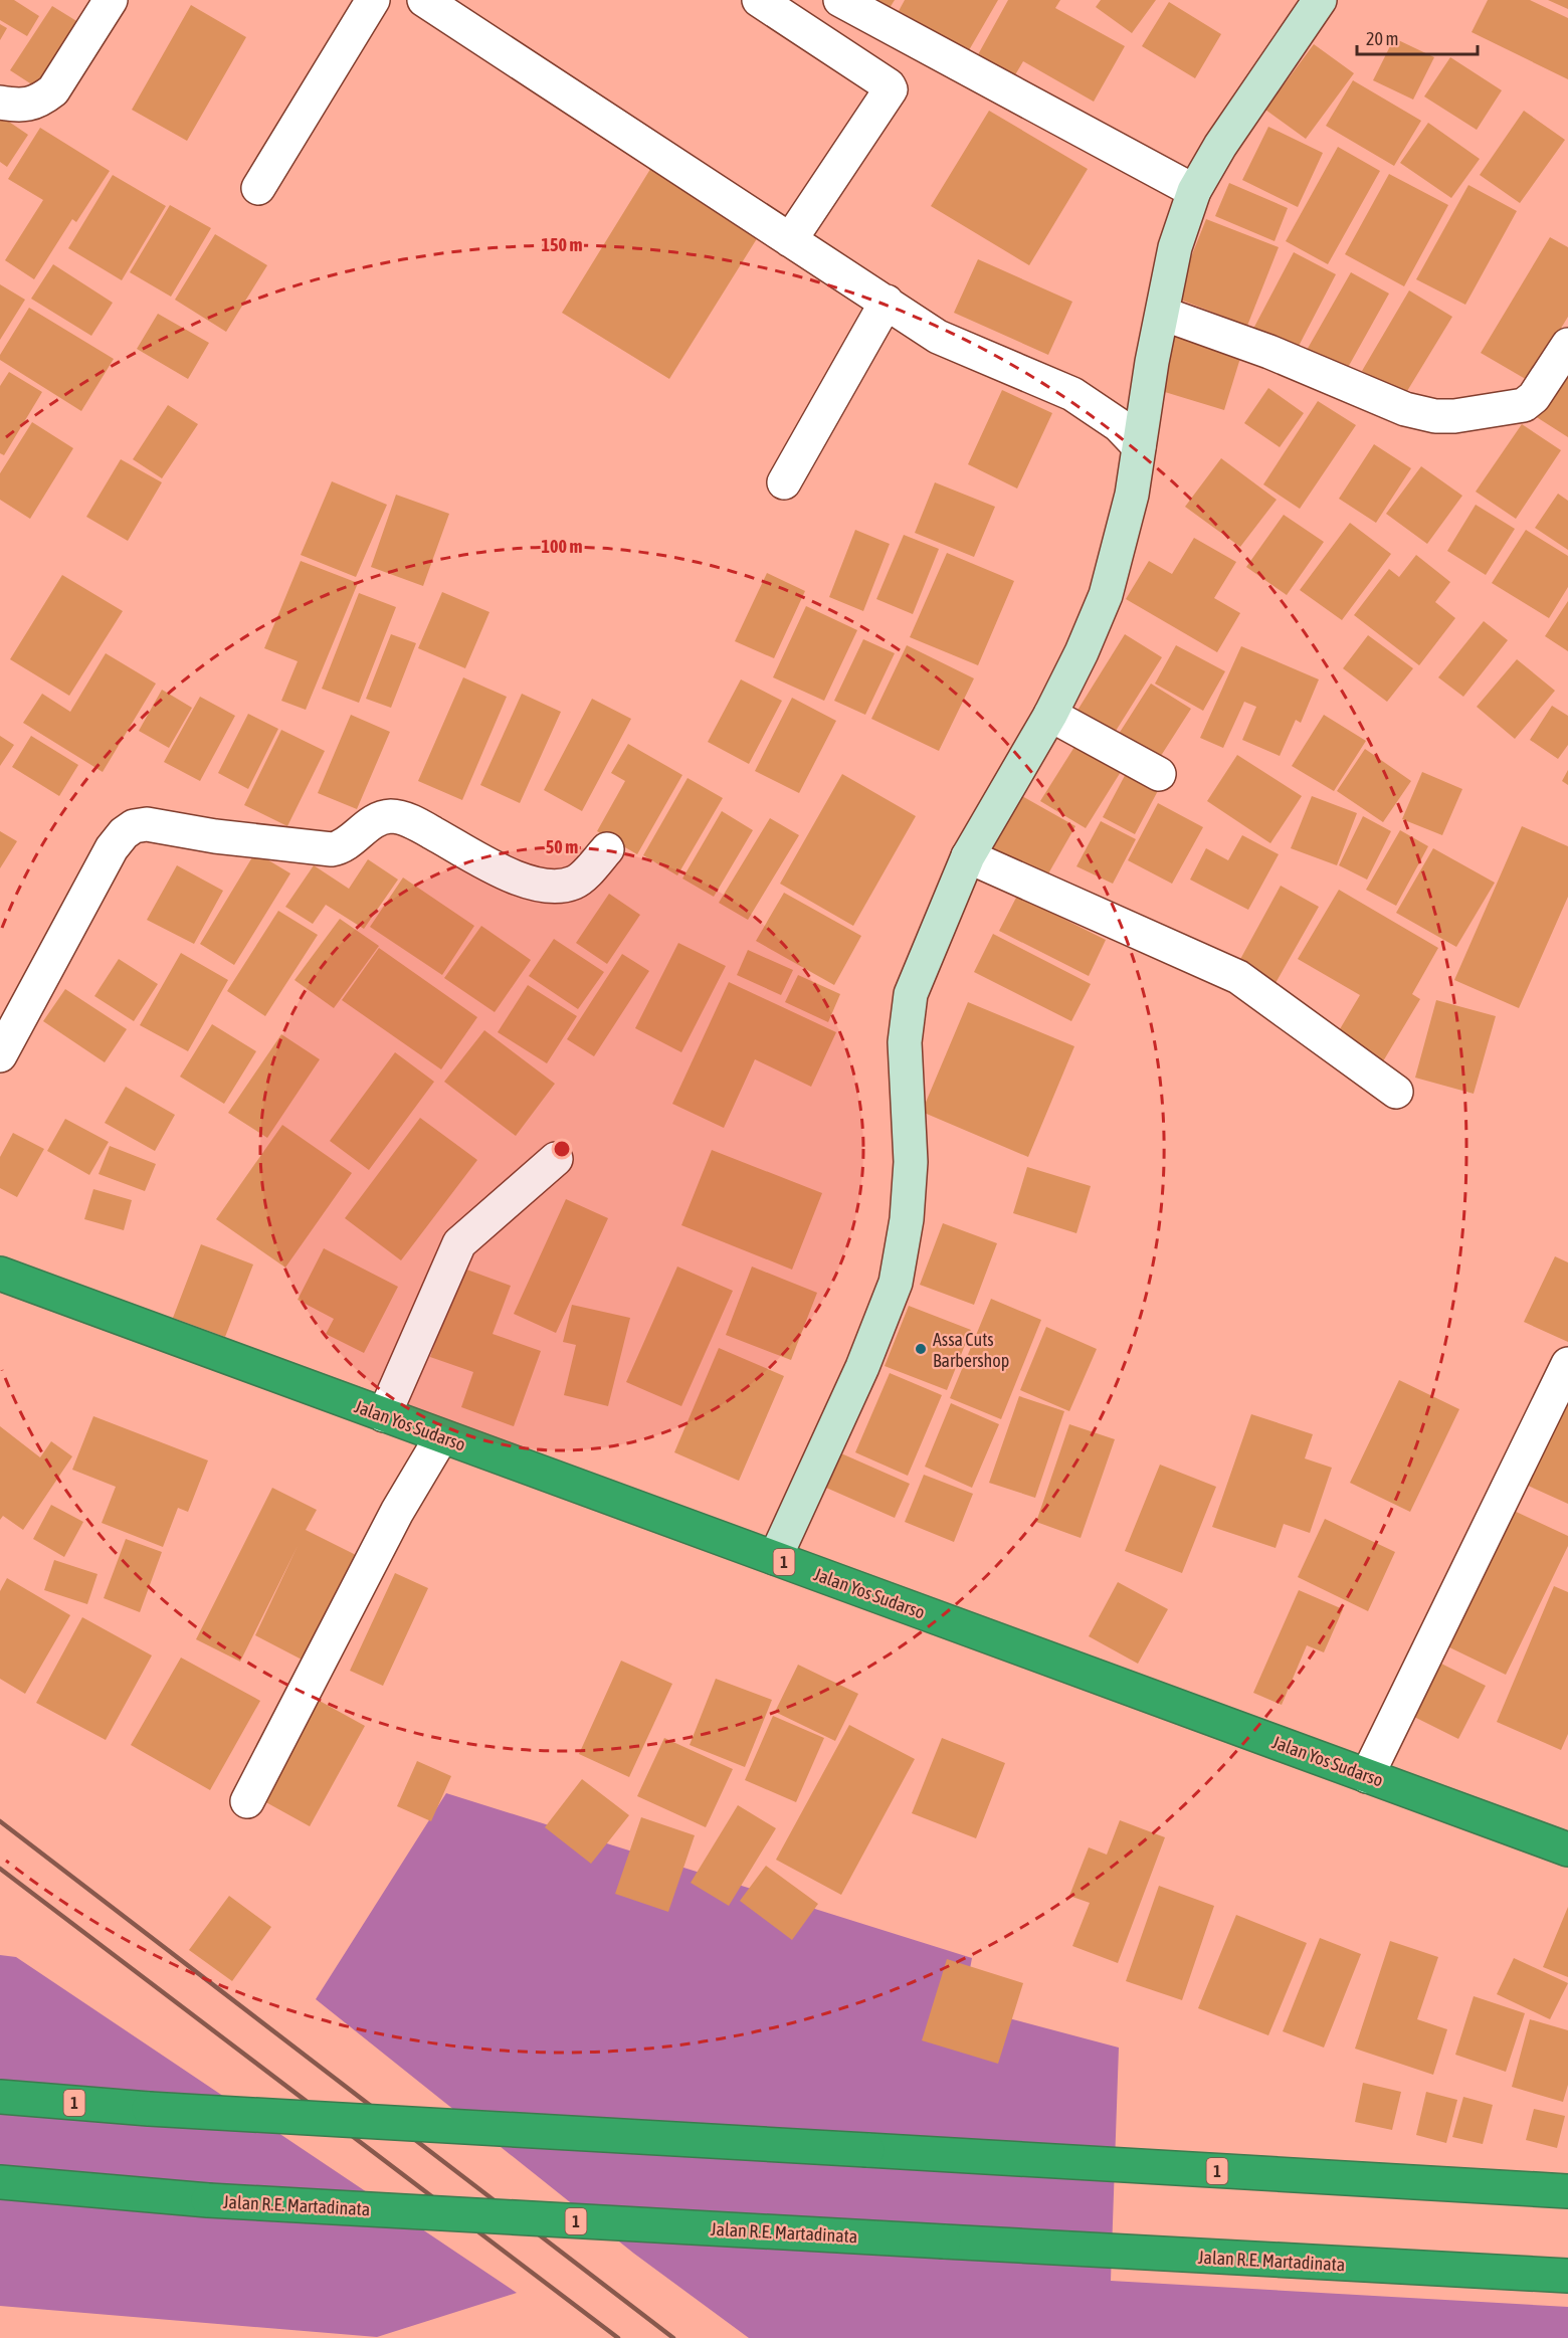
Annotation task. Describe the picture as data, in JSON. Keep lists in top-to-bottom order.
{
  "streets": {
    "highway": ["Jalan Yos Sudarso", "1", "Jalan R.E. Martadinata"]
  },
  "places": ["Assa Cuts Barbershop"],
  "scale_bar": "20 m",
  "rings": ["150 m", "100 m", "50 m"]
}
